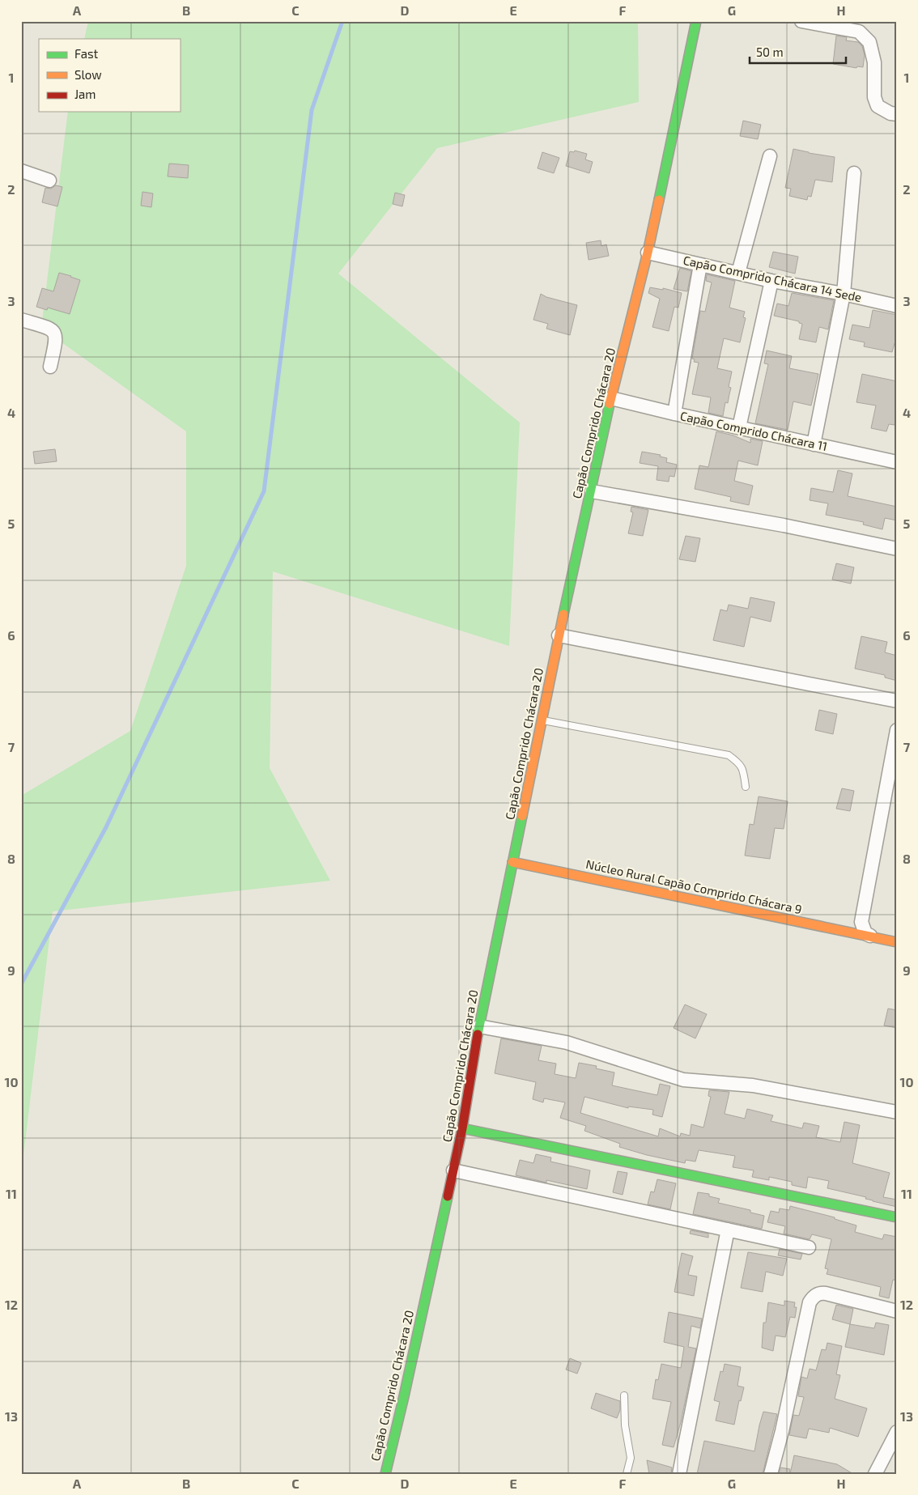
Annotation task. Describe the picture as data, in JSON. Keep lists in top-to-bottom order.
{
  "streets": {
    "street": [
      "Capão Comprido Chácara 14 Sede",
      "Capão Comprido Chácara 20",
      "Capão Comprido Chácara 11",
      "Núcleo Rural Capão Comprido Chácara 9"
    ]
  },
  "crossings": [
    ["Capão Comprido Chácara 14 Sede", "Capão Comprido Chácara 20"],
    ["Capão Comprido Chácara 20", "Capão Comprido Chácara 11"],
    ["Capão Comprido Chácara 20", "Núcleo Rural Capão Comprido Chácara 9"]
  ],
  "legend": ["Fast", "Slow", "Jam"],
  "scale_bar": "50 m",
  "grid": {
    "columns": [
      "A",
      "B",
      "C",
      "D",
      "E",
      "F",
      "G",
      "H"
    ],
    "rows": [
      "1",
      "2",
      "3",
      "4",
      "5",
      "6",
      "7",
      "8",
      "9",
      "10",
      "11",
      "12",
      "13"
    ]
  }
}
